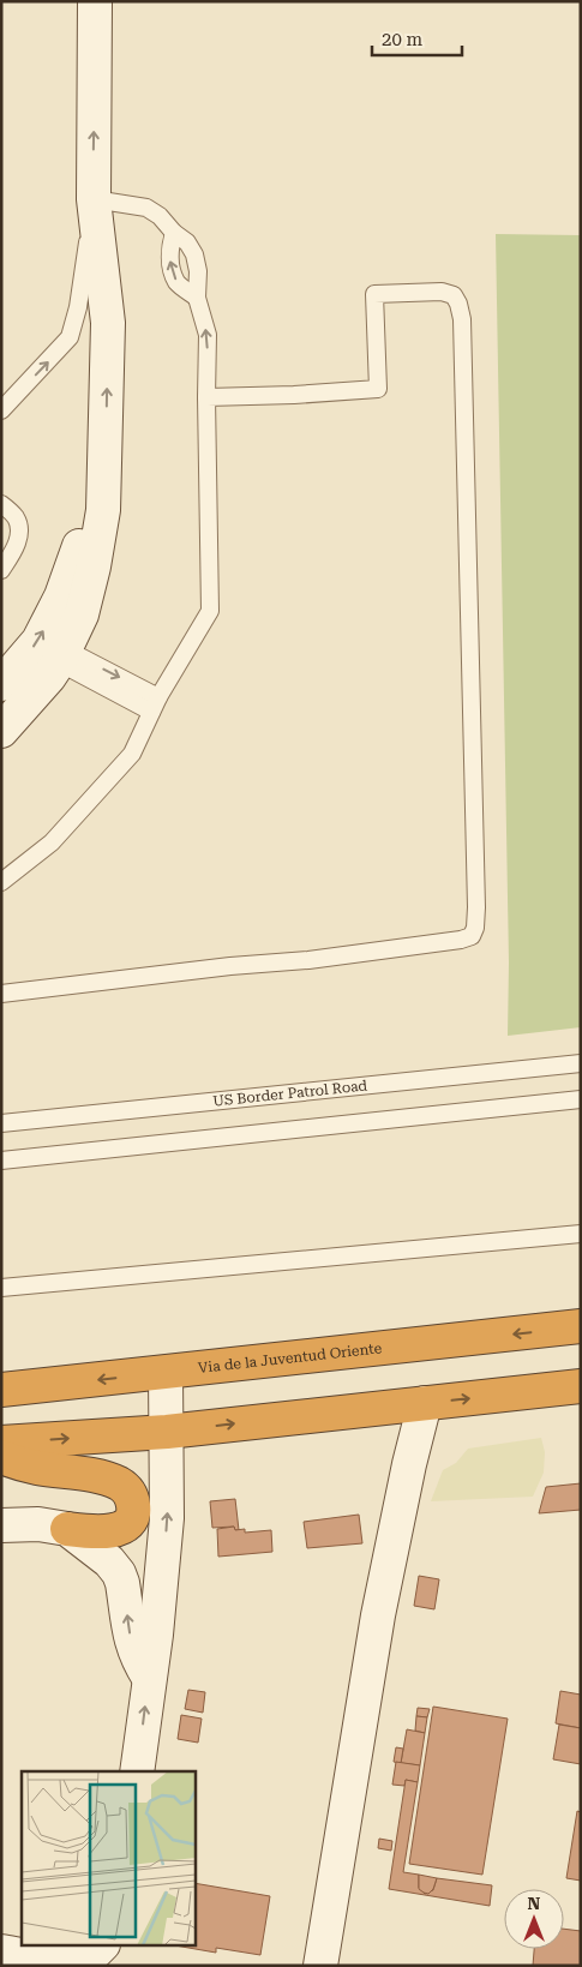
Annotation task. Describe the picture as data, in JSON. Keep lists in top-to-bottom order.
{
  "streets": {
    "highway": ["Via de la Juventud Oriente"],
    "lane": ["US Border Patrol Road"]
  },
  "scale_bar": "20 m",
  "north": "top"
}
